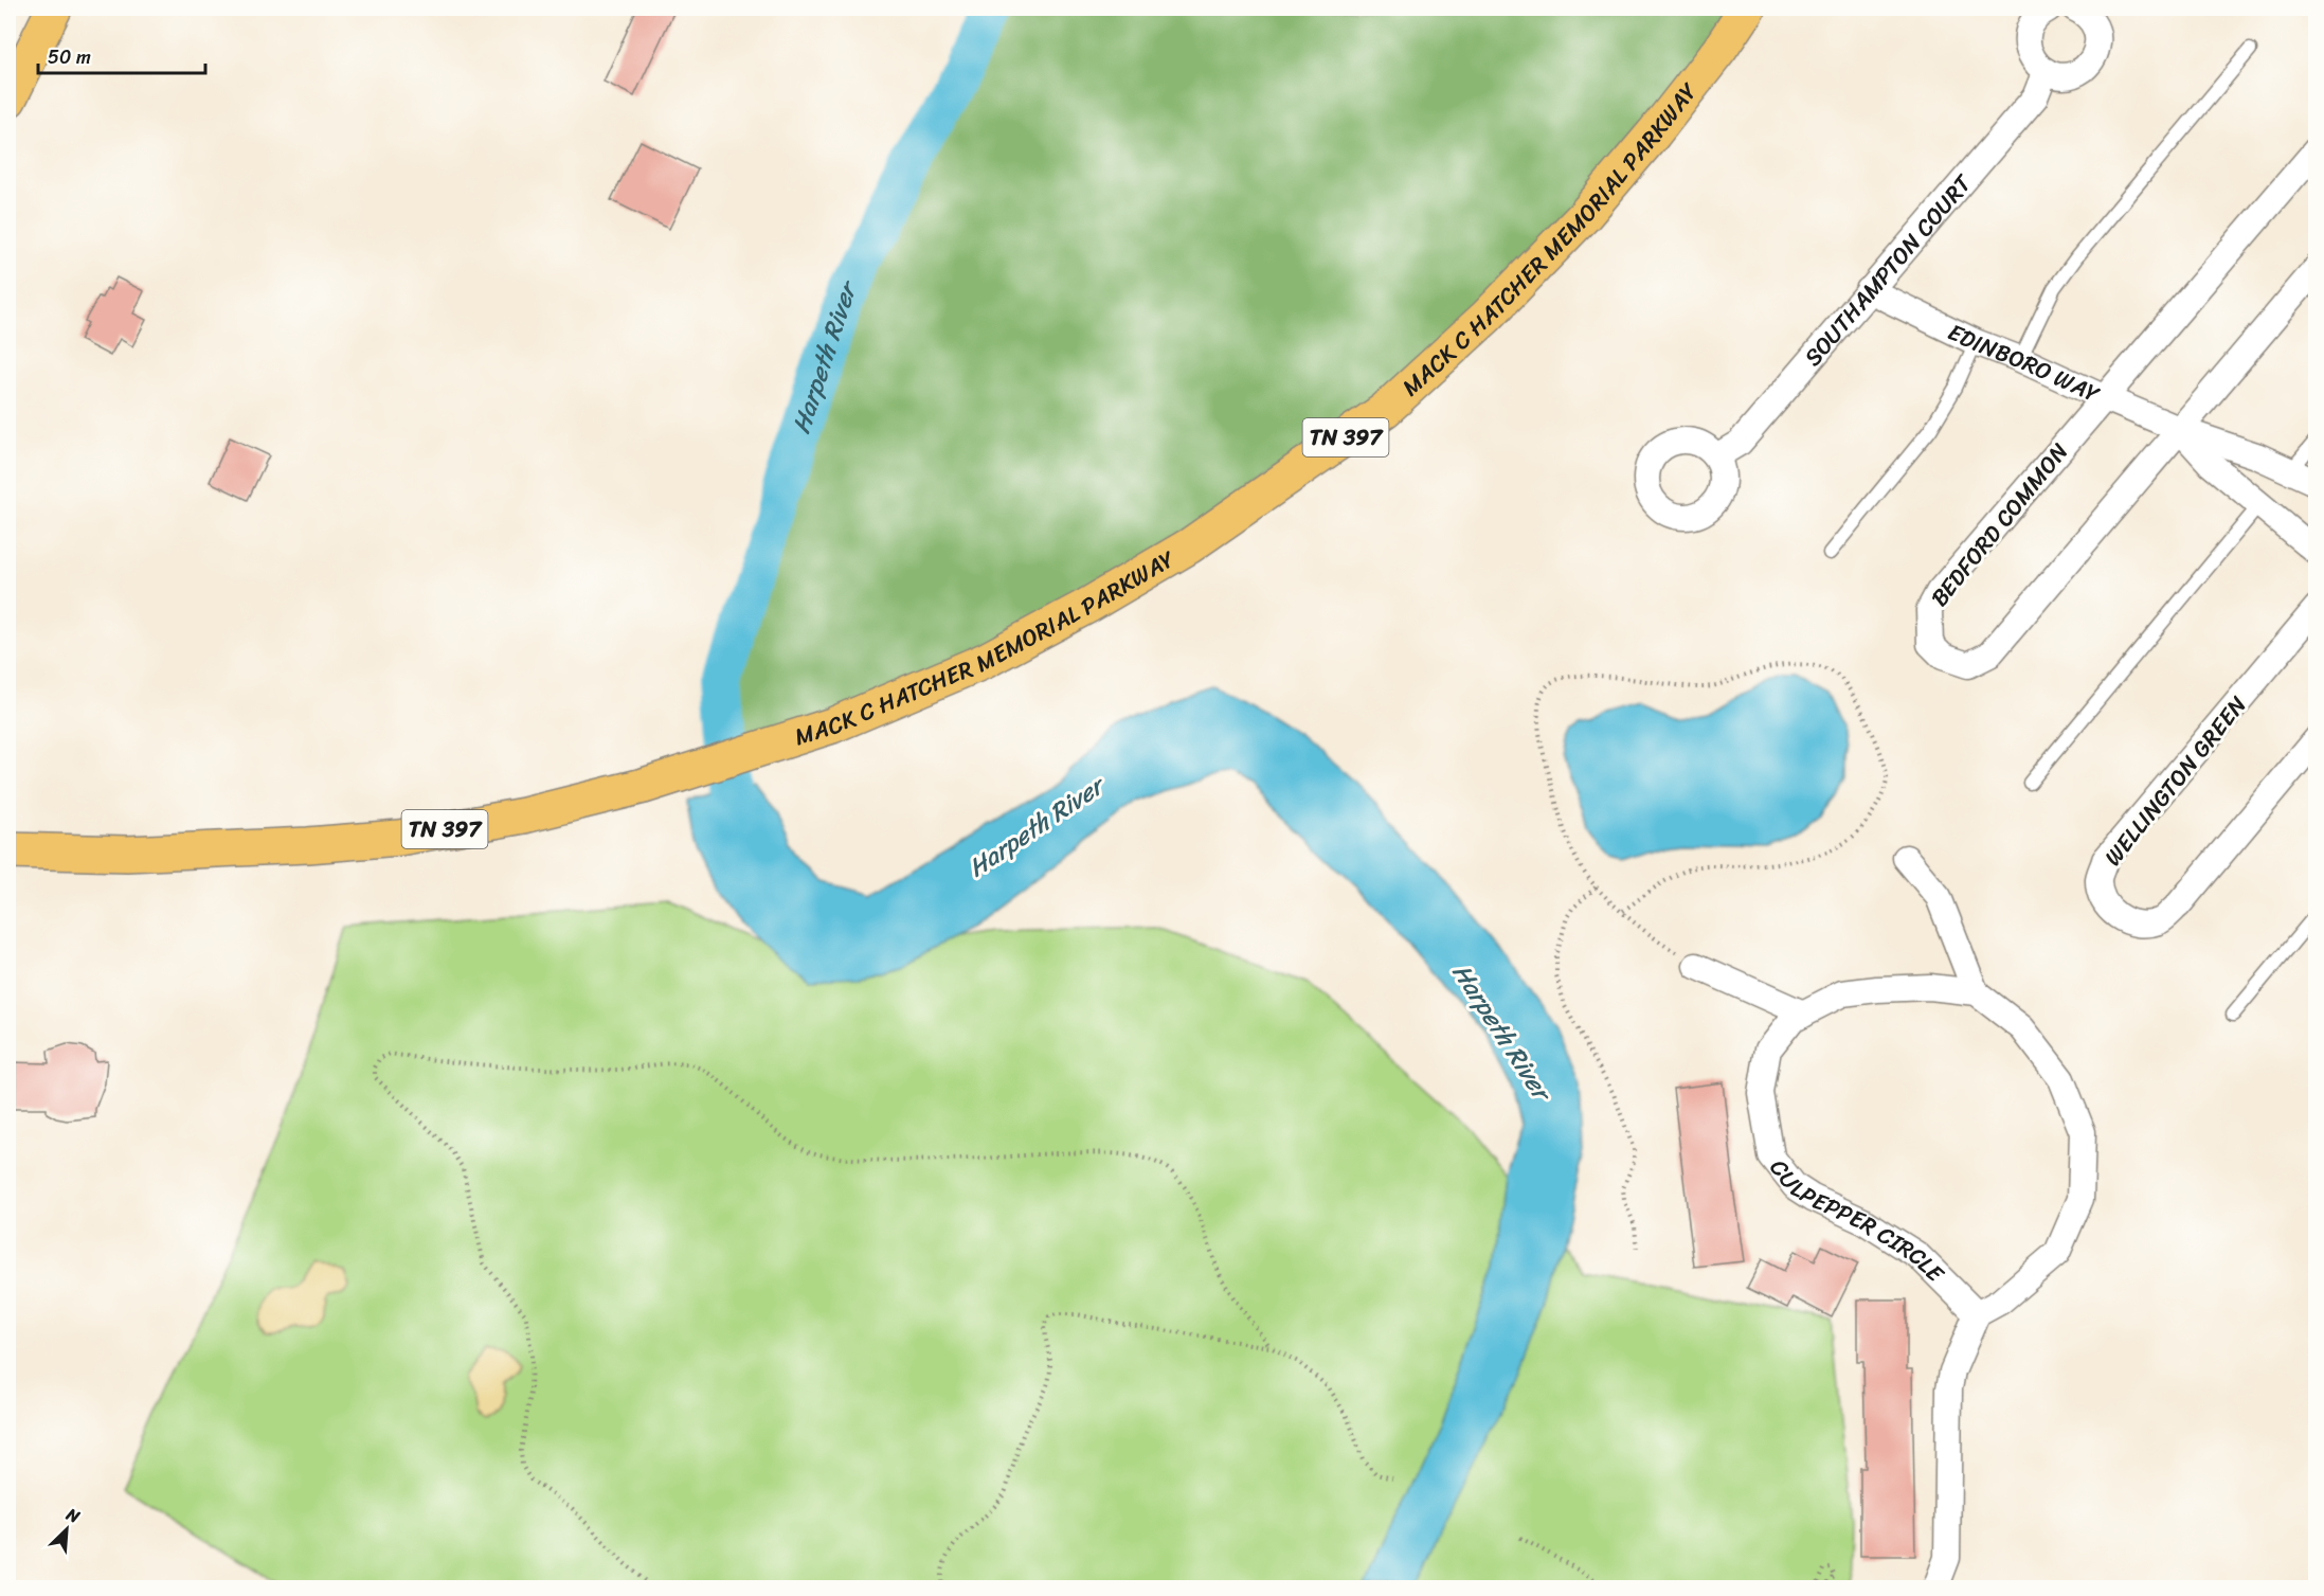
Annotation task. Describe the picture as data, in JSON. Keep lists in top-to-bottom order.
{
  "streets": {
    "main road": ["MACK C HATCHER MEMORIAL PARKWAY", "TN 397"],
    "street": [
      "SOUTHAMPTON COURT",
      "EDINBORO WAY",
      "BEDFORD COMMON",
      "WELLINGTON GREEN",
      "CULPEPPER CIRCLE"
    ]
  },
  "crossings": [
    ["SOUTHAMPTON COURT", "EDINBORO WAY"],
    ["EDINBORO WAY", "BEDFORD COMMON"]
  ],
  "water": ["Harpeth River"],
  "scale_bar": "50 m",
  "north": "top right"
}
